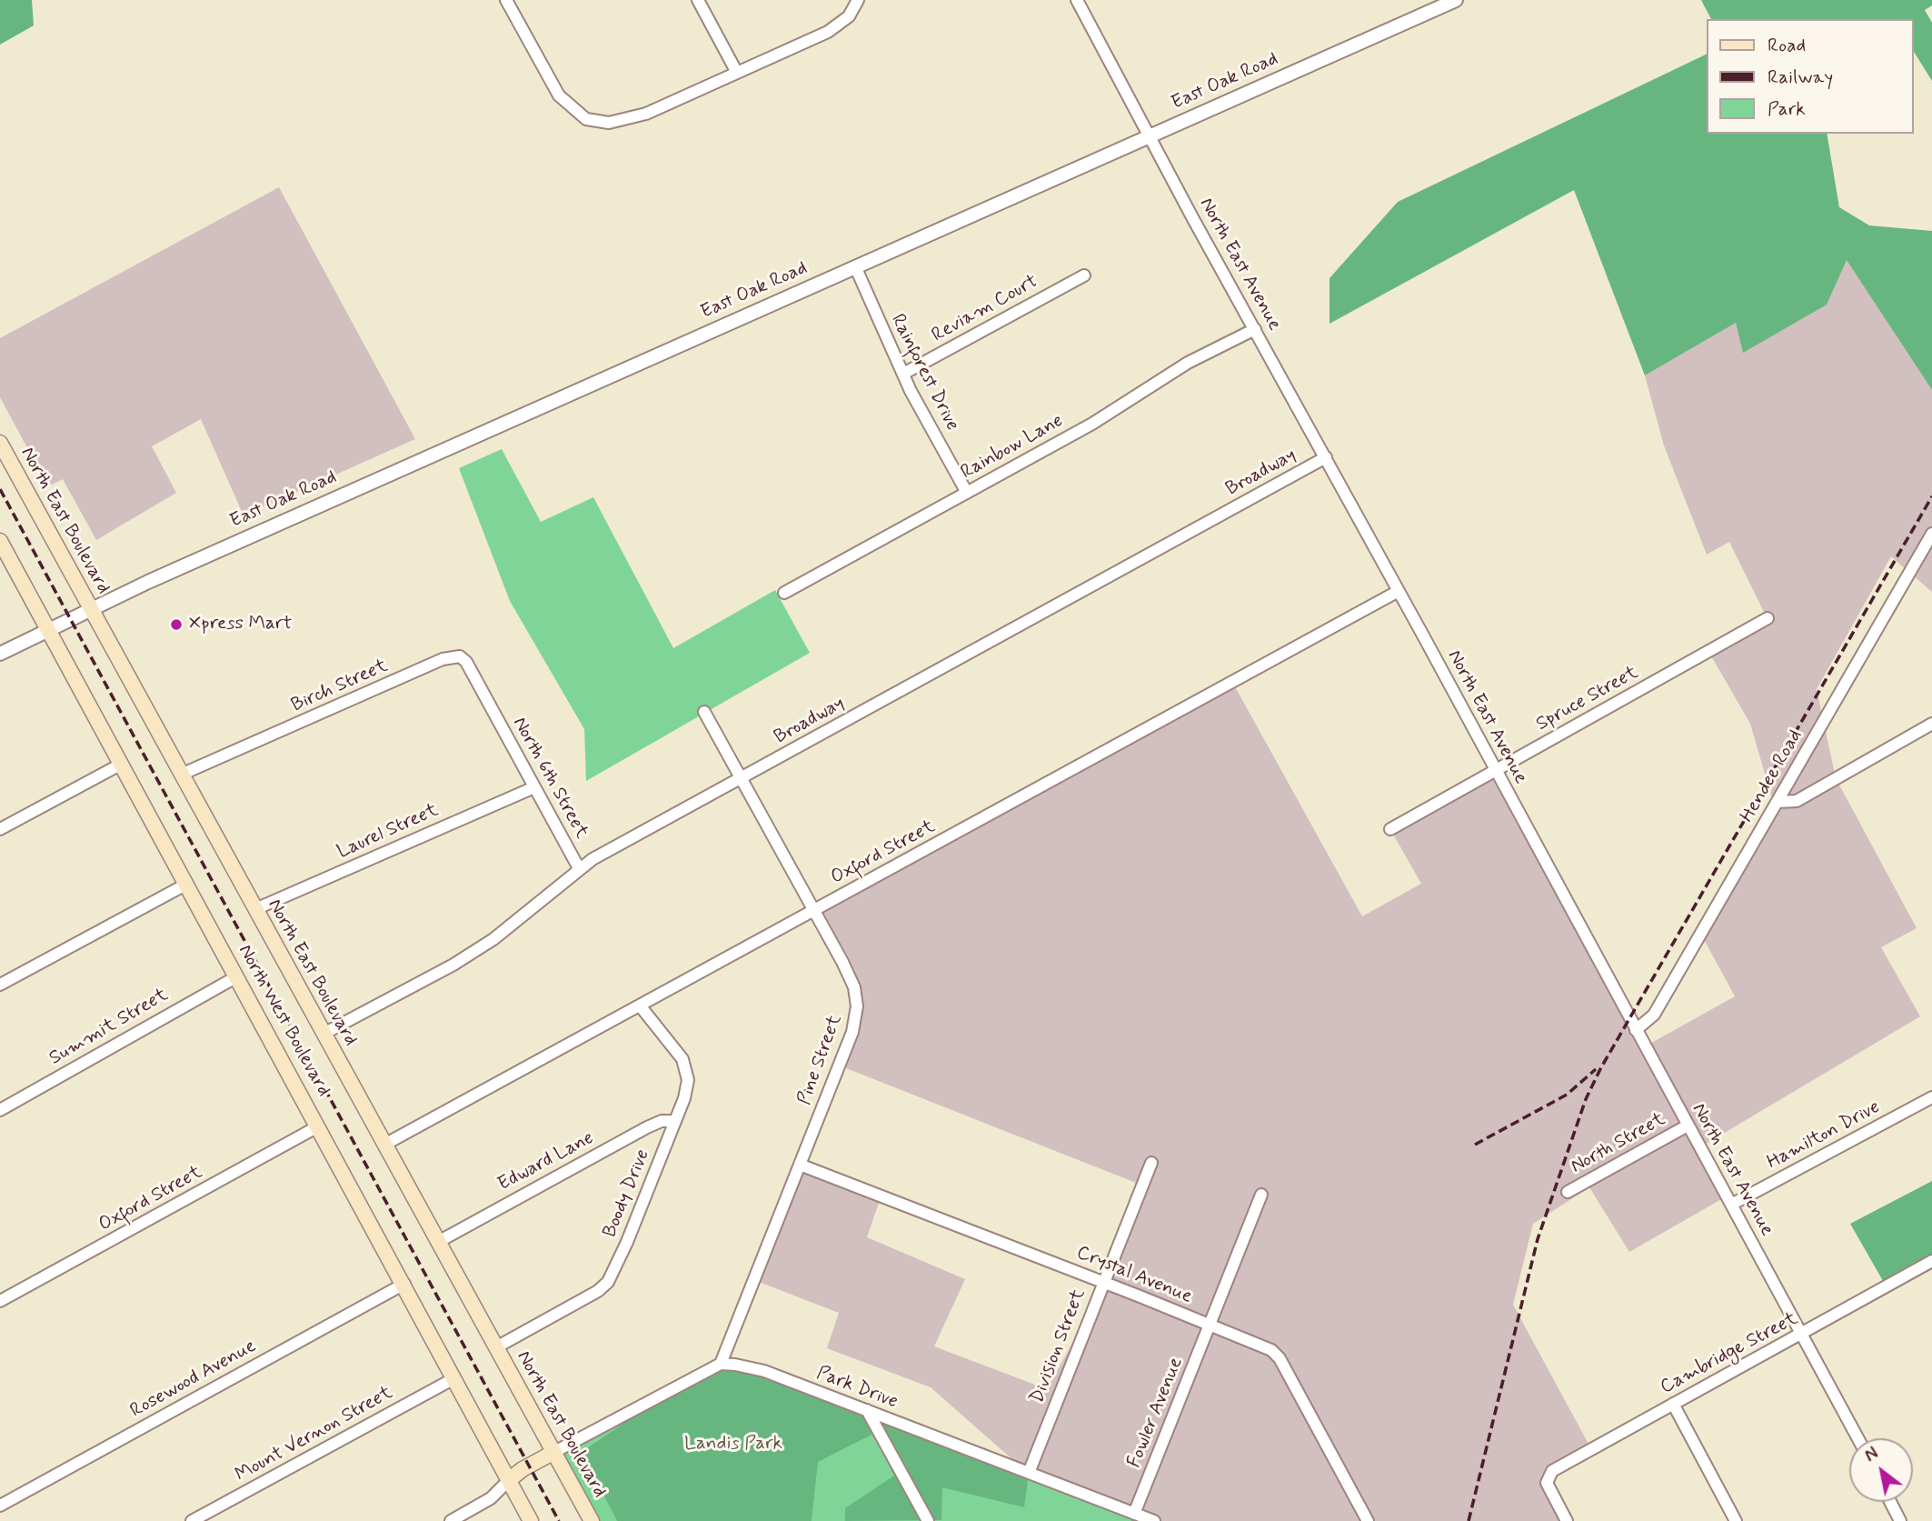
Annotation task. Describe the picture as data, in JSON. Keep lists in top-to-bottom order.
{
  "streets": {
    "main road": ["North East Boulevard", "North West Boulevard"],
    "street": [
      "East Oak Road",
      "North East Avenue",
      "Reviam Court",
      "Rainforest Drive",
      "Rainbow Lane",
      "Broadway",
      "Birch Street",
      "Spruce Street",
      "Hendee Road",
      "North 6th Street",
      "Laurel Street",
      "Oxford Street",
      "Summit Street",
      "Pine Street",
      "Hamilton Drive",
      "North Street",
      "Edward Lane",
      "Boody Drive",
      "Crystal Avenue",
      "Division Street",
      "Cambridge Street",
      "Rosewood Avenue",
      "Park Drive",
      "Fowler Avenue",
      "Mount Vernon Street"
    ]
  },
  "crossings": [
    ["East Oak Road", "North East Avenue"],
    ["East Oak Road", "Rainforest Drive"],
    ["East Oak Road", "North East Boulevard"],
    ["East Oak Road", "North West Boulevard"],
    ["North East Avenue", "Rainbow Lane"],
    ["North East Avenue", "Broadway"],
    ["North East Avenue", "Spruce Street"],
    ["North East Avenue", "Hendee Road"],
    ["North East Avenue", "Oxford Street"],
    ["North East Avenue", "Hamilton Drive"],
    ["North East Avenue", "North Street"],
    ["North East Avenue", "Cambridge Street"],
    ["Reviam Court", "Rainforest Drive"],
    ["Rainforest Drive", "Rainbow Lane"],
    ["Broadway", "North East Boulevard"],
    ["Broadway", "North 6th Street"],
    ["Broadway", "Pine Street"],
    ["North East Boulevard", "Birch Street"],
    ["North East Boulevard", "Laurel Street"],
    ["North East Boulevard", "Oxford Street"],
    ["North East Boulevard", "Edward Lane"],
    ["North East Boulevard", "Boody Drive"],
    ["Birch Street", "North 6th Street"],
    ["North 6th Street", "Laurel Street"],
    ["Oxford Street", "North West Boulevard"],
    ["Oxford Street", "Pine Street"],
    ["Oxford Street", "Boody Drive"],
    ["North West Boulevard", "Summit Street"],
    ["North West Boulevard", "Rosewood Avenue"],
    ["North West Boulevard", "Mount Vernon Street"],
    ["Pine Street", "Crystal Avenue"],
    ["Pine Street", "Park Drive"],
    ["Edward Lane", "Boody Drive"],
    ["Crystal Avenue", "Division Street"],
    ["Crystal Avenue", "Fowler Avenue"],
    ["Division Street", "Park Drive"],
    ["Park Drive", "Fowler Avenue"]
  ],
  "parks": ["Landis Park"],
  "places": ["Xpress Mart"],
  "legend": ["Road", "Railway", "Park"],
  "north": "top left"
}
